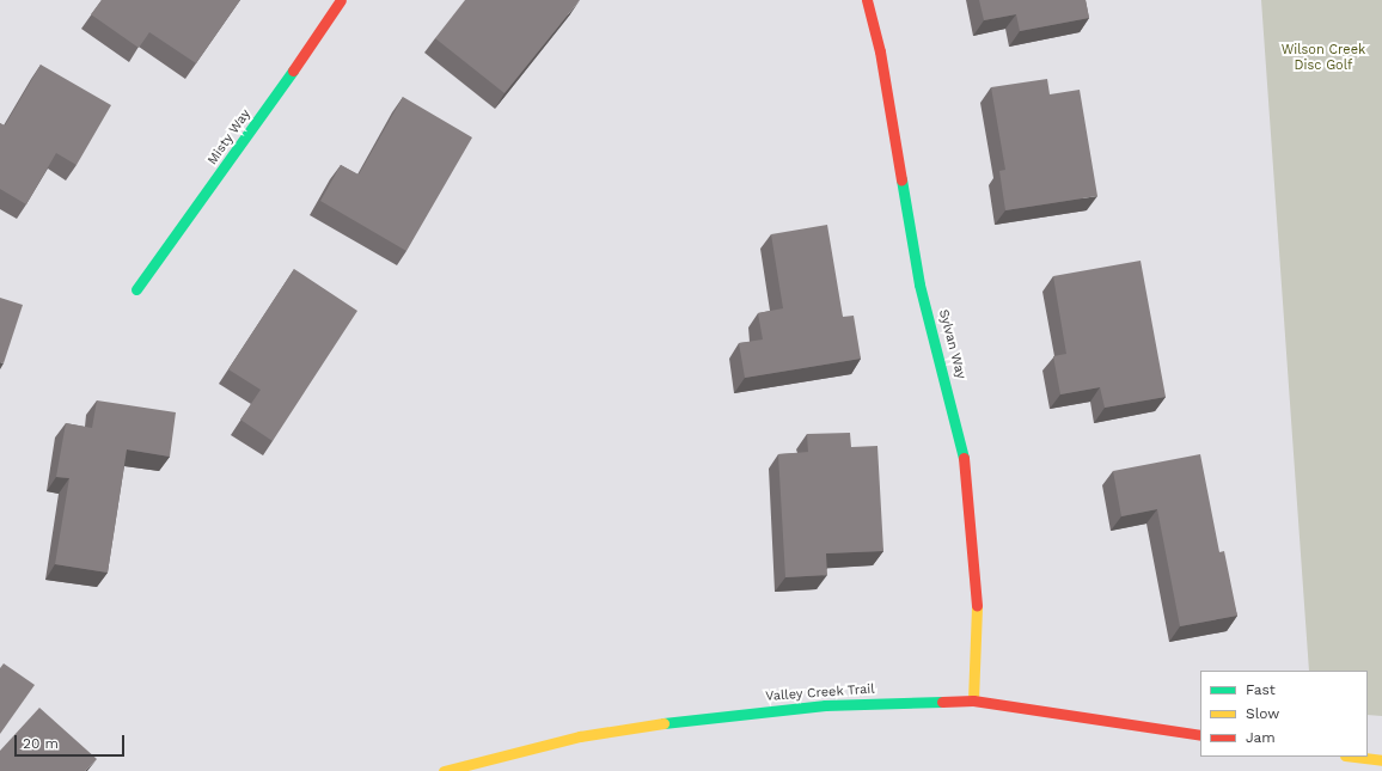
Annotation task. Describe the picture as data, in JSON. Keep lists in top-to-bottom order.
{
  "streets": {
    "street": ["Misty Way", "Sylvan Way", "Valley Creek Trail"]
  },
  "crossings": [
    ["Sylvan Way", "Valley Creek Trail"]
  ],
  "parks": ["Wilson Creek Disc Golf"],
  "legend": ["Fast", "Slow", "Jam"],
  "scale_bar": "20 m"
}
